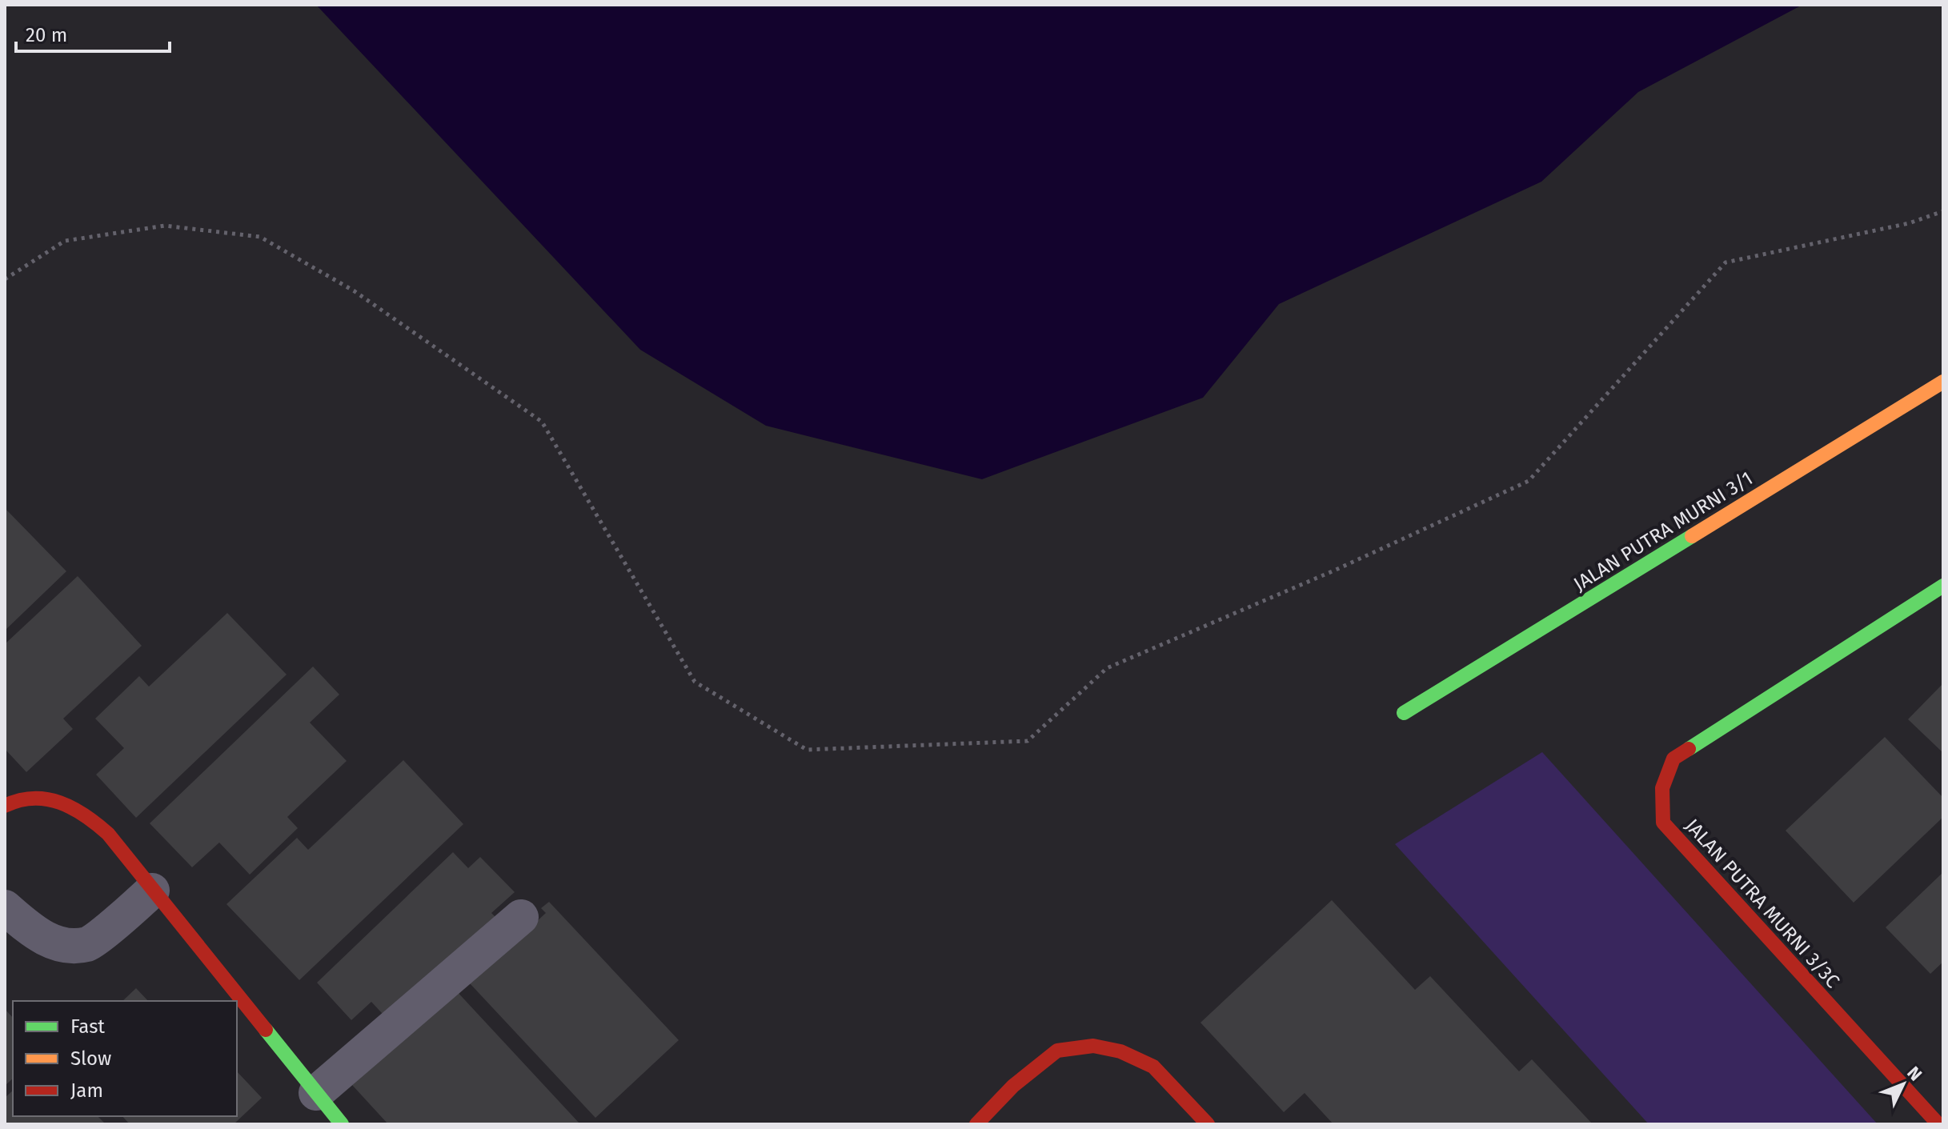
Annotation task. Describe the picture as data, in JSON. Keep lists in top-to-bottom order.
{
  "streets": {
    "street": ["JALAN PUTRA MURNI 3/1", "JALAN PUTRA MURNI 3/3C"]
  },
  "legend": ["Fast", "Slow", "Jam"],
  "scale_bar": "20 m",
  "north": "top right"
}
